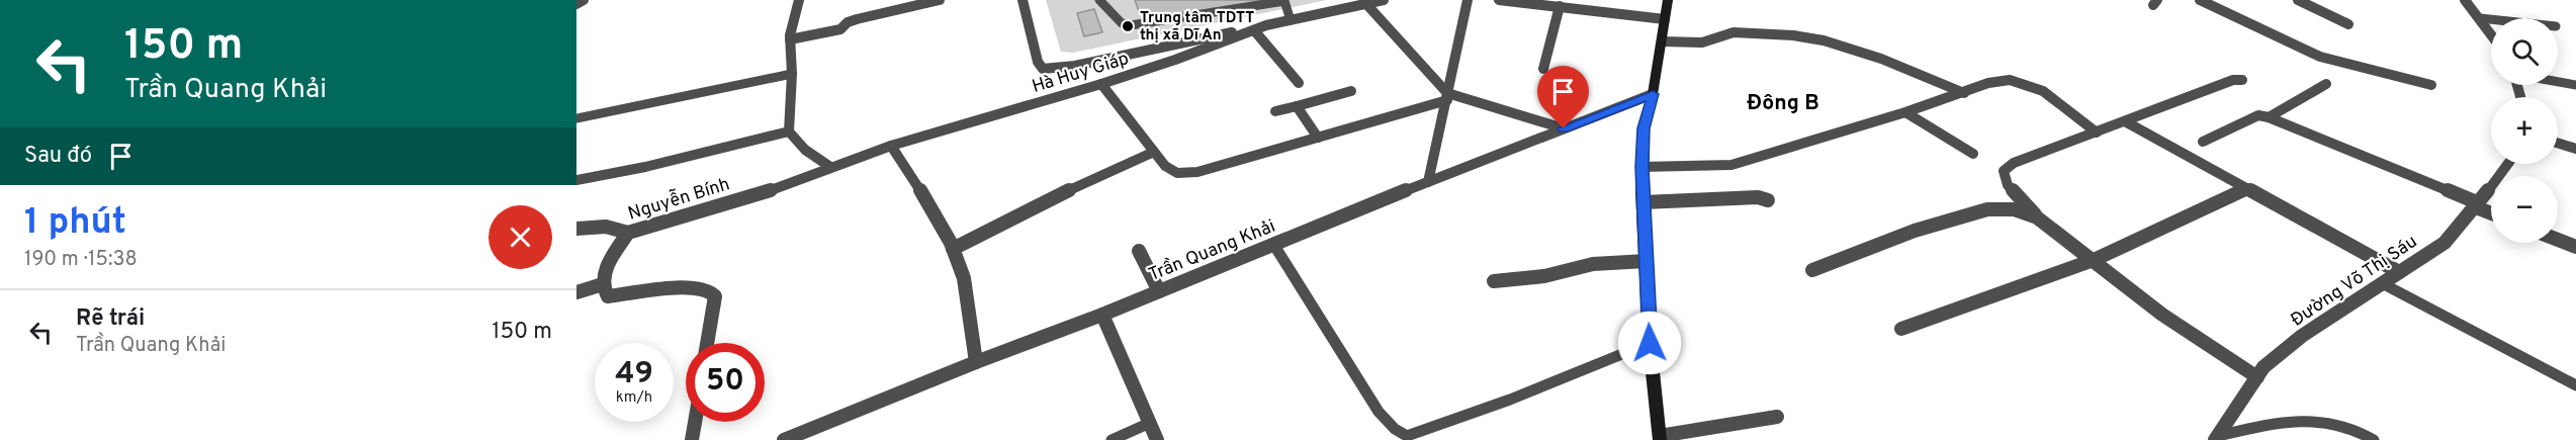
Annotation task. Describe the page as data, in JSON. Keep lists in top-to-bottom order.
{
  "streets": {
    "street": [
      "Hà Huy Giáp",
      "Nguyễn Bính",
      "Trần Quang Khải",
      "Đường Võ Thị Sáu"
    ]
  },
  "crossings": [
    ["Hà Huy Giáp", "Nguyễn Bính"]
  ],
  "districts": ["Đông B"],
  "places": ["Trung tâm TDTT thị xã Dĩ An"],
  "page": {
    "turn": ["150 m", "Trần Quang Khải"],
    "map_buttons": ["+", "−"],
    "then": "Sau đó",
    "heading": ["1 phút", "190 m · 15:38"],
    "list": [
      {
        "name": "Rẽ trái",
        "note": "Trần Quang Khải",
        "value": "150 m"
      }
    ],
    "speed": "49 km/h",
    "limit": "50"
  }
}
